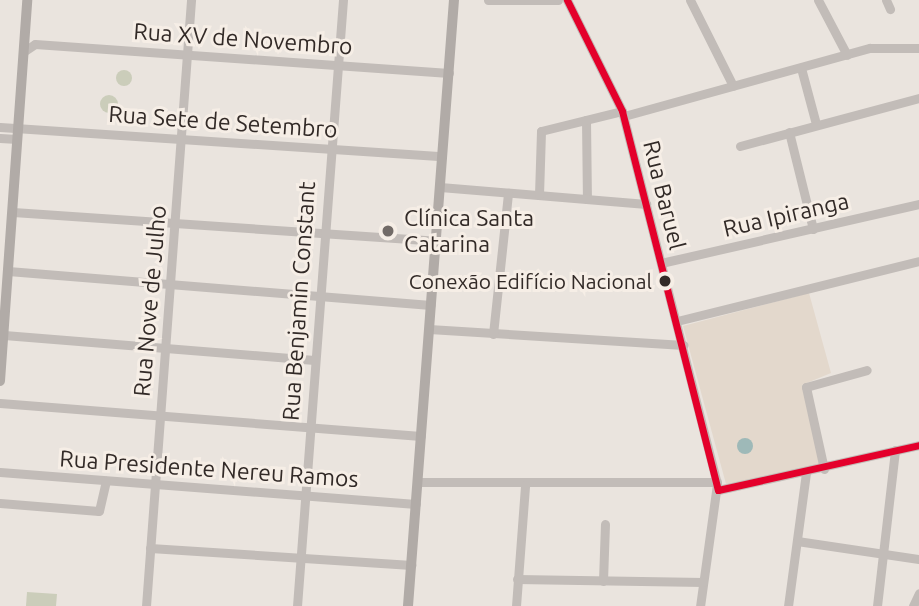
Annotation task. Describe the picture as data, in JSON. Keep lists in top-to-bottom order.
{
  "streets": {
    "street": [
      "Rua XV de Novembro",
      "Rua Sete de Setembro",
      "Rua Baruel",
      "Rua Ipiranga",
      "Rua Nove de Julho",
      "Rua Benjamin Constant",
      "Rua Presidente Nereu Ramos"
    ]
  },
  "crossings": [
    ["Rua XV de Novembro", "Rua Nove de Julho"],
    ["Rua XV de Novembro", "Rua Benjamin Constant"],
    ["Rua Sete de Setembro", "Rua Nove de Julho"],
    ["Rua Sete de Setembro", "Rua Benjamin Constant"],
    ["Rua Baruel", "Rua Ipiranga"],
    ["Rua Nove de Julho", "Rua Presidente Nereu Ramos"],
    ["Rua Benjamin Constant", "Rua Presidente Nereu Ramos"]
  ],
  "places": ["Clínica Santa Catarina", "Conexão Edifício Nacional"]
}
